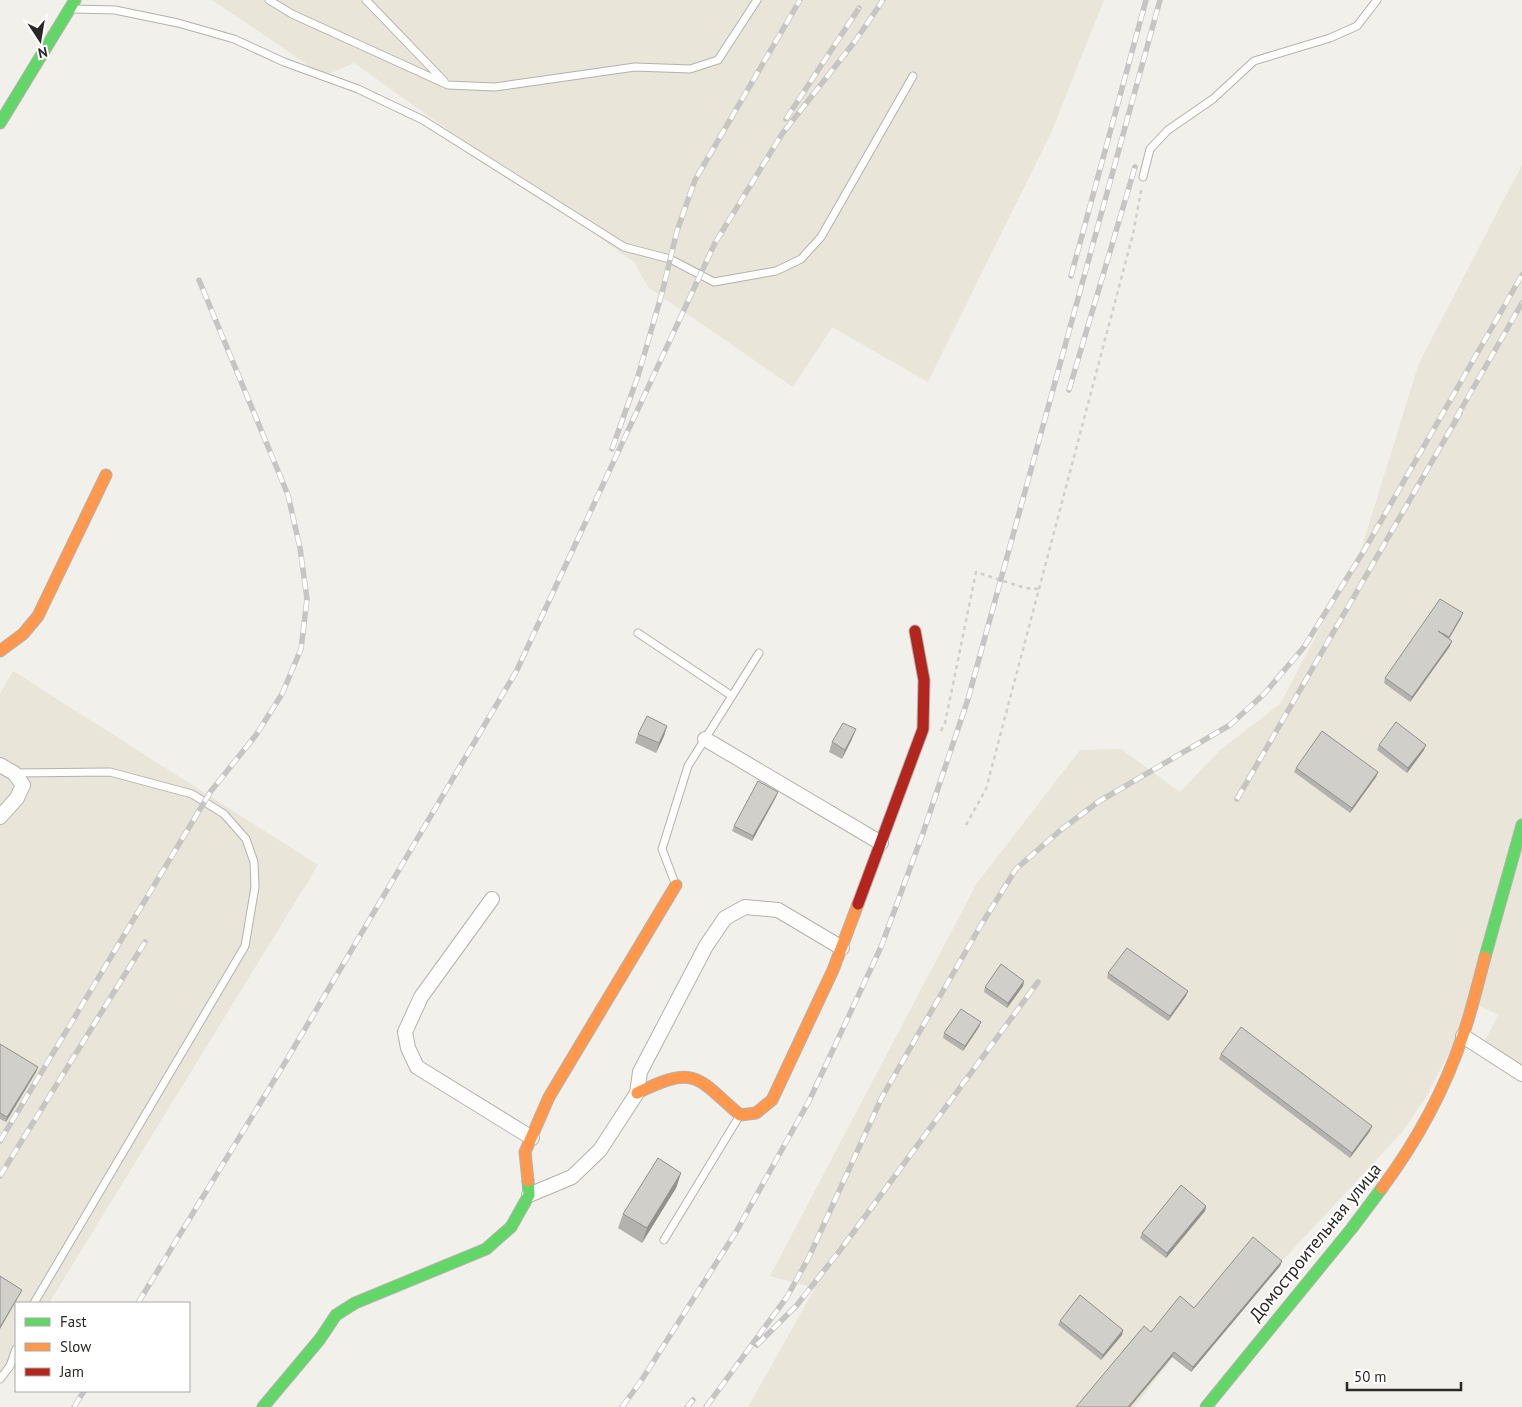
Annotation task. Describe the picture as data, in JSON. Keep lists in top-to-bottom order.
{
  "streets": {
    "street": ["Домостроительная улица"]
  },
  "legend": ["Fast", "Slow", "Jam"],
  "scale_bar": "50 m",
  "north": "bottom"
}
